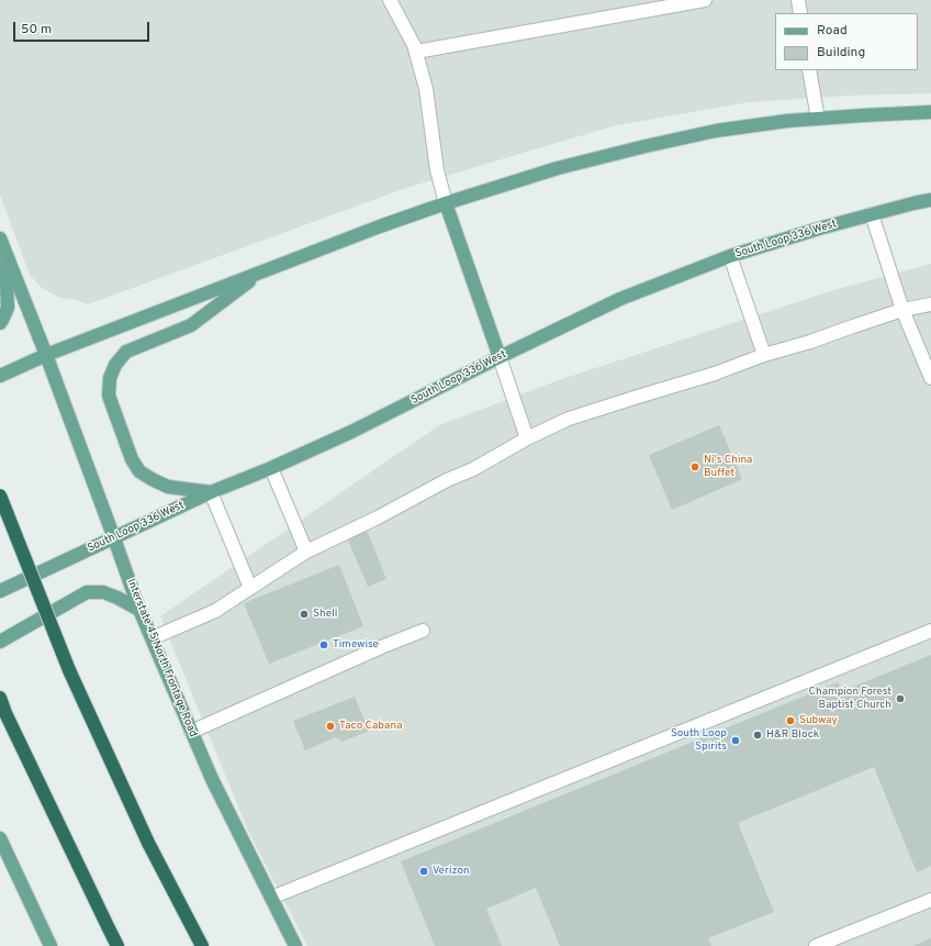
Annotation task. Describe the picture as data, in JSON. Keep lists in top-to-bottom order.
{
  "streets": {
    "main road": ["South Loop 336 West", "Interstate 45 North Frontage Road"]
  },
  "crossings": [
    ["South Loop 336 West", "Interstate 45 North Frontage Road"]
  ],
  "places": [
    "Ni's China Buffet",
    "Shell",
    "Timewise",
    "Champion Forest Baptist Church",
    "Subway",
    "Taco Cabana",
    "H&R Block",
    "South Loop Spirits",
    "Verizon"
  ],
  "legend": ["Road", "Building"],
  "scale_bar": "50 m"
}
